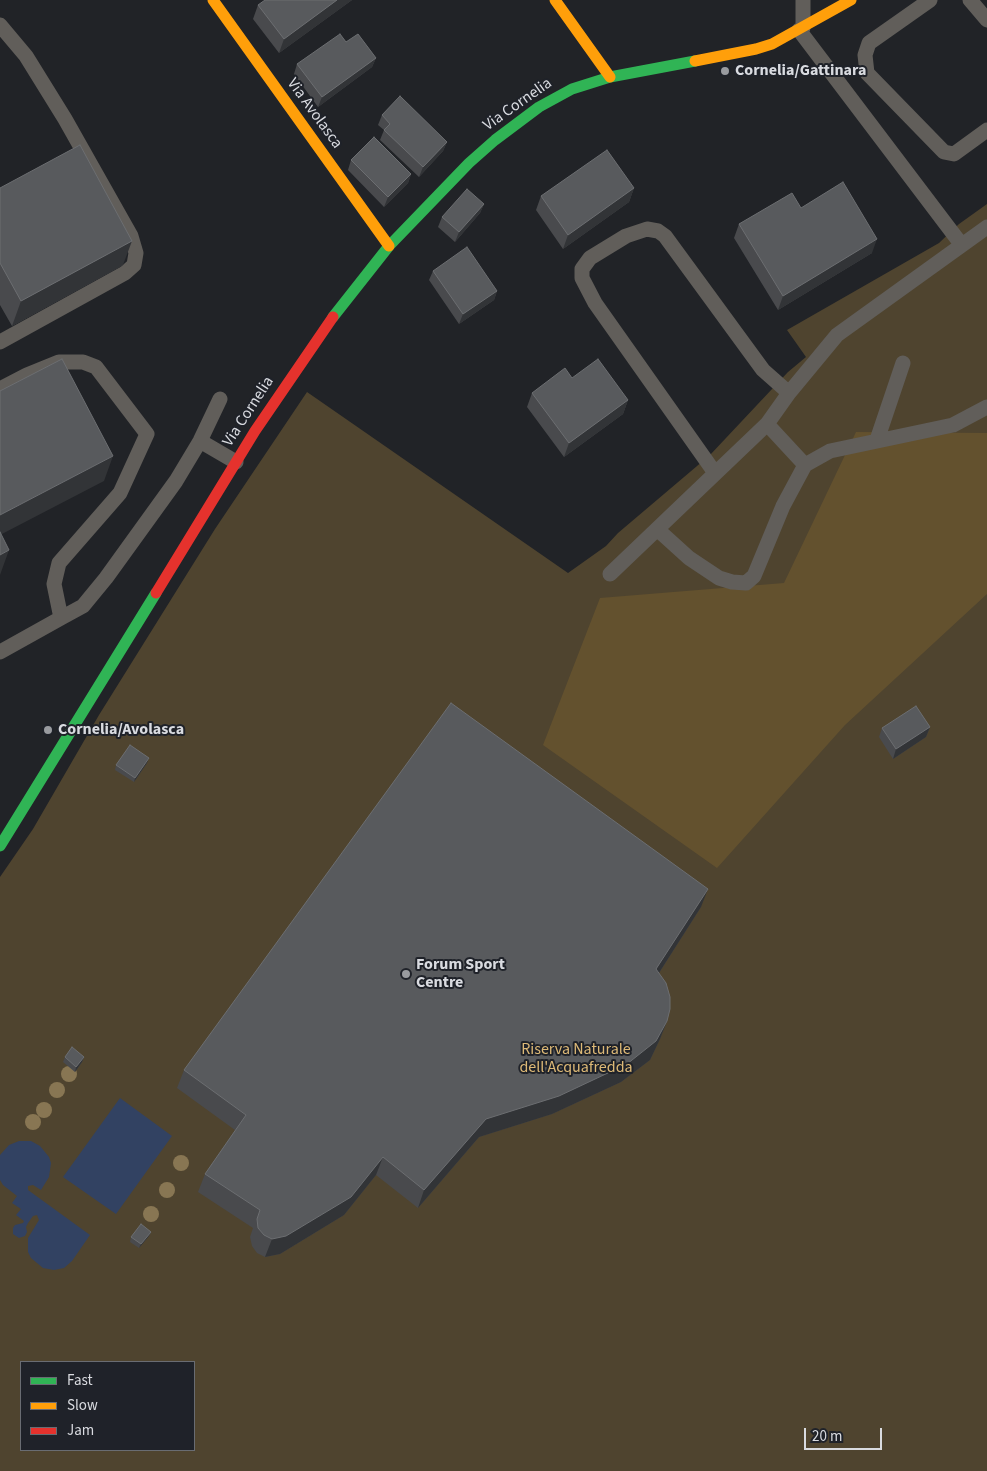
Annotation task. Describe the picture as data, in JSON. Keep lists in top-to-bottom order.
{
  "streets": {
    "street": ["Via Cornelia", "Via Avolasca"]
  },
  "crossings": [
    ["Via Cornelia", "Via Avolasca"]
  ],
  "parks": ["Riserva Naturale dell'Acquafredda"],
  "places": ["Cornelia/Gattinara", "Cornelia/Avolasca", "Forum Sport Centre"],
  "legend": ["Fast", "Slow", "Jam"],
  "scale_bar": "20 m"
}
